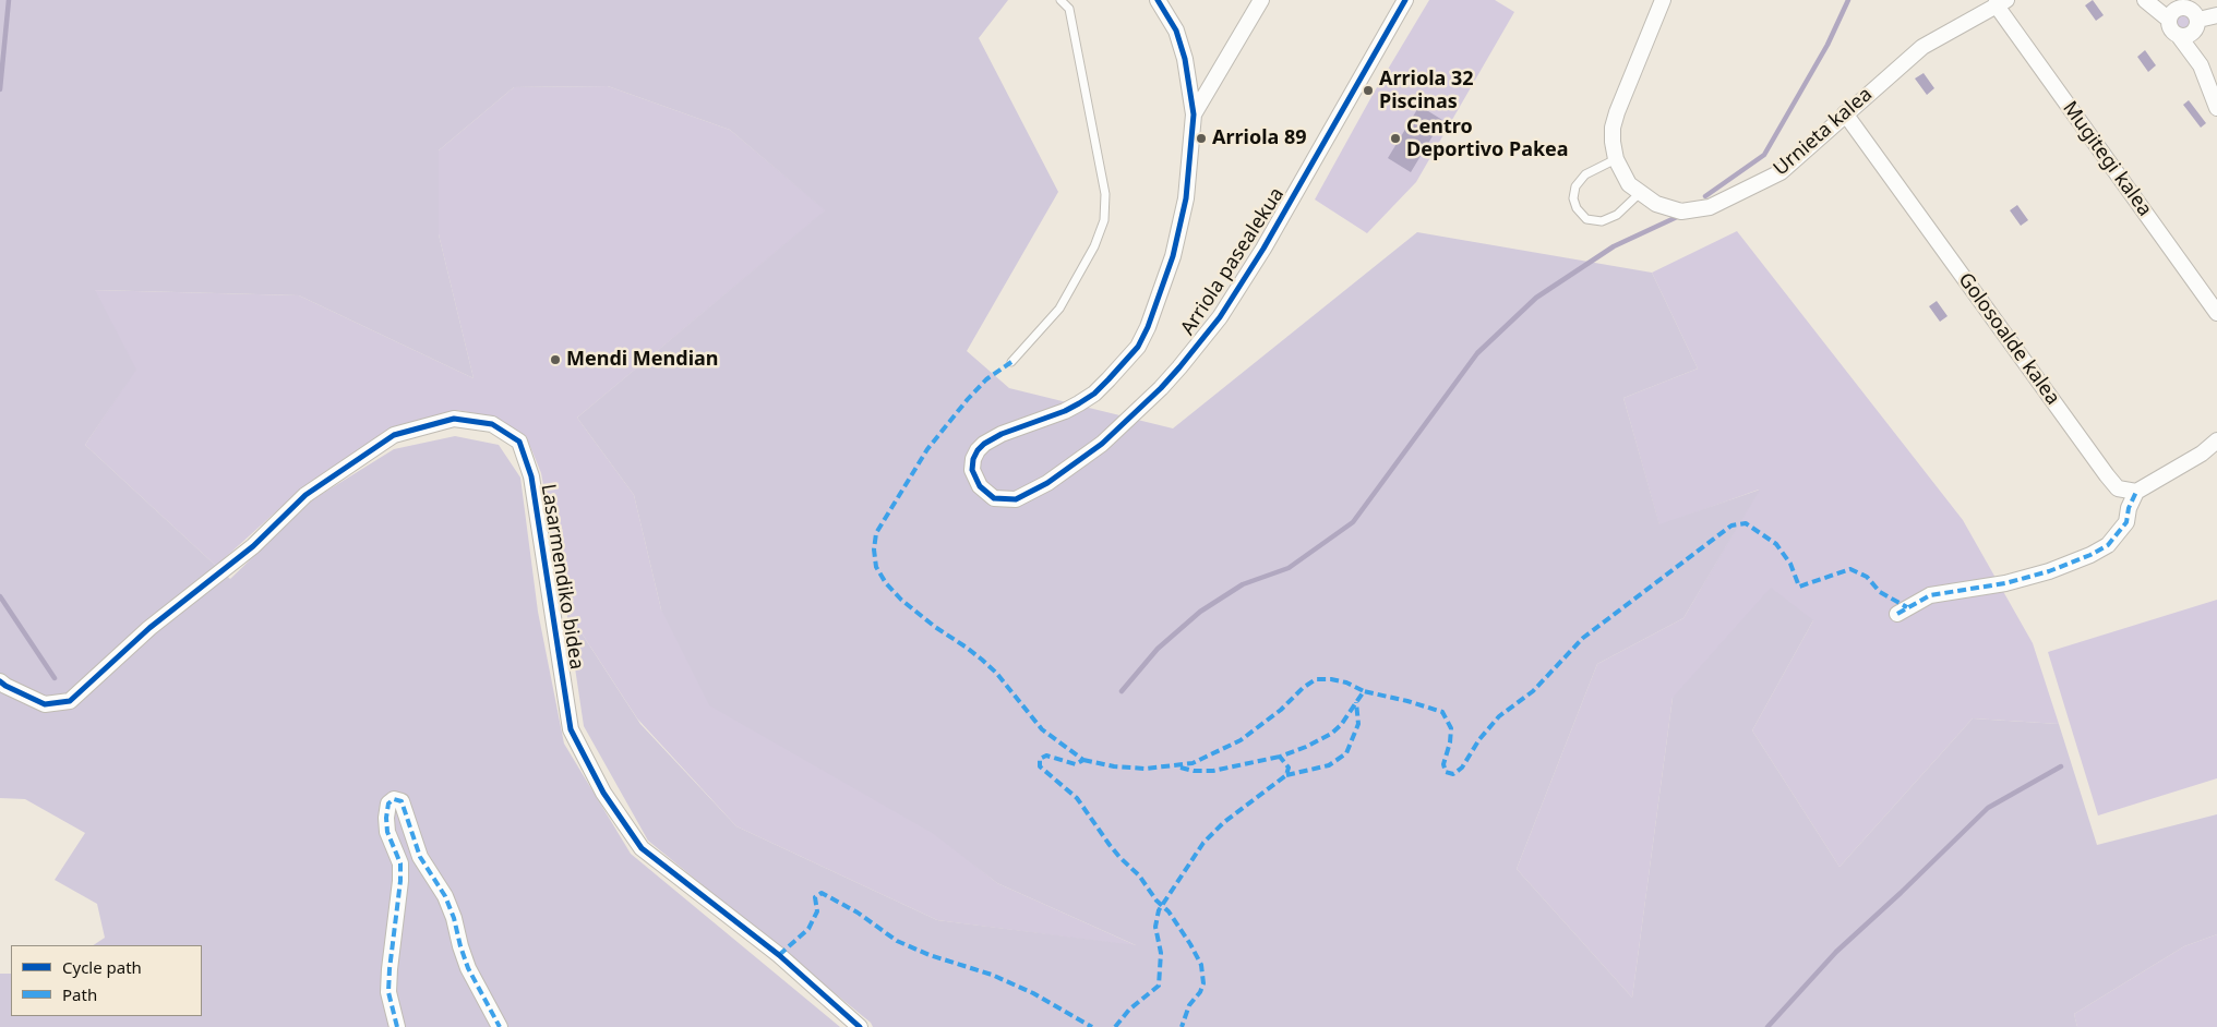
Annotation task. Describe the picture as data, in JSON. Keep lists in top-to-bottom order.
{
  "streets": {
    "street": [
      "Urnieta kalea",
      "Mugitegi kalea",
      "Arriola pasealekua",
      "Golosoalde kalea",
      "Lasarmendiko bidea"
    ]
  },
  "crossings": [
    ["Urnieta kalea", "Mugitegi kalea"],
    ["Urnieta kalea", "Golosoalde kalea"]
  ],
  "places": [
    "Arriola 32 Piscinas",
    "Arriola 89",
    "Centro Deportivo Pakea",
    "Mendi Mendian"
  ],
  "legend": ["Cycle path", "Path"]
}
